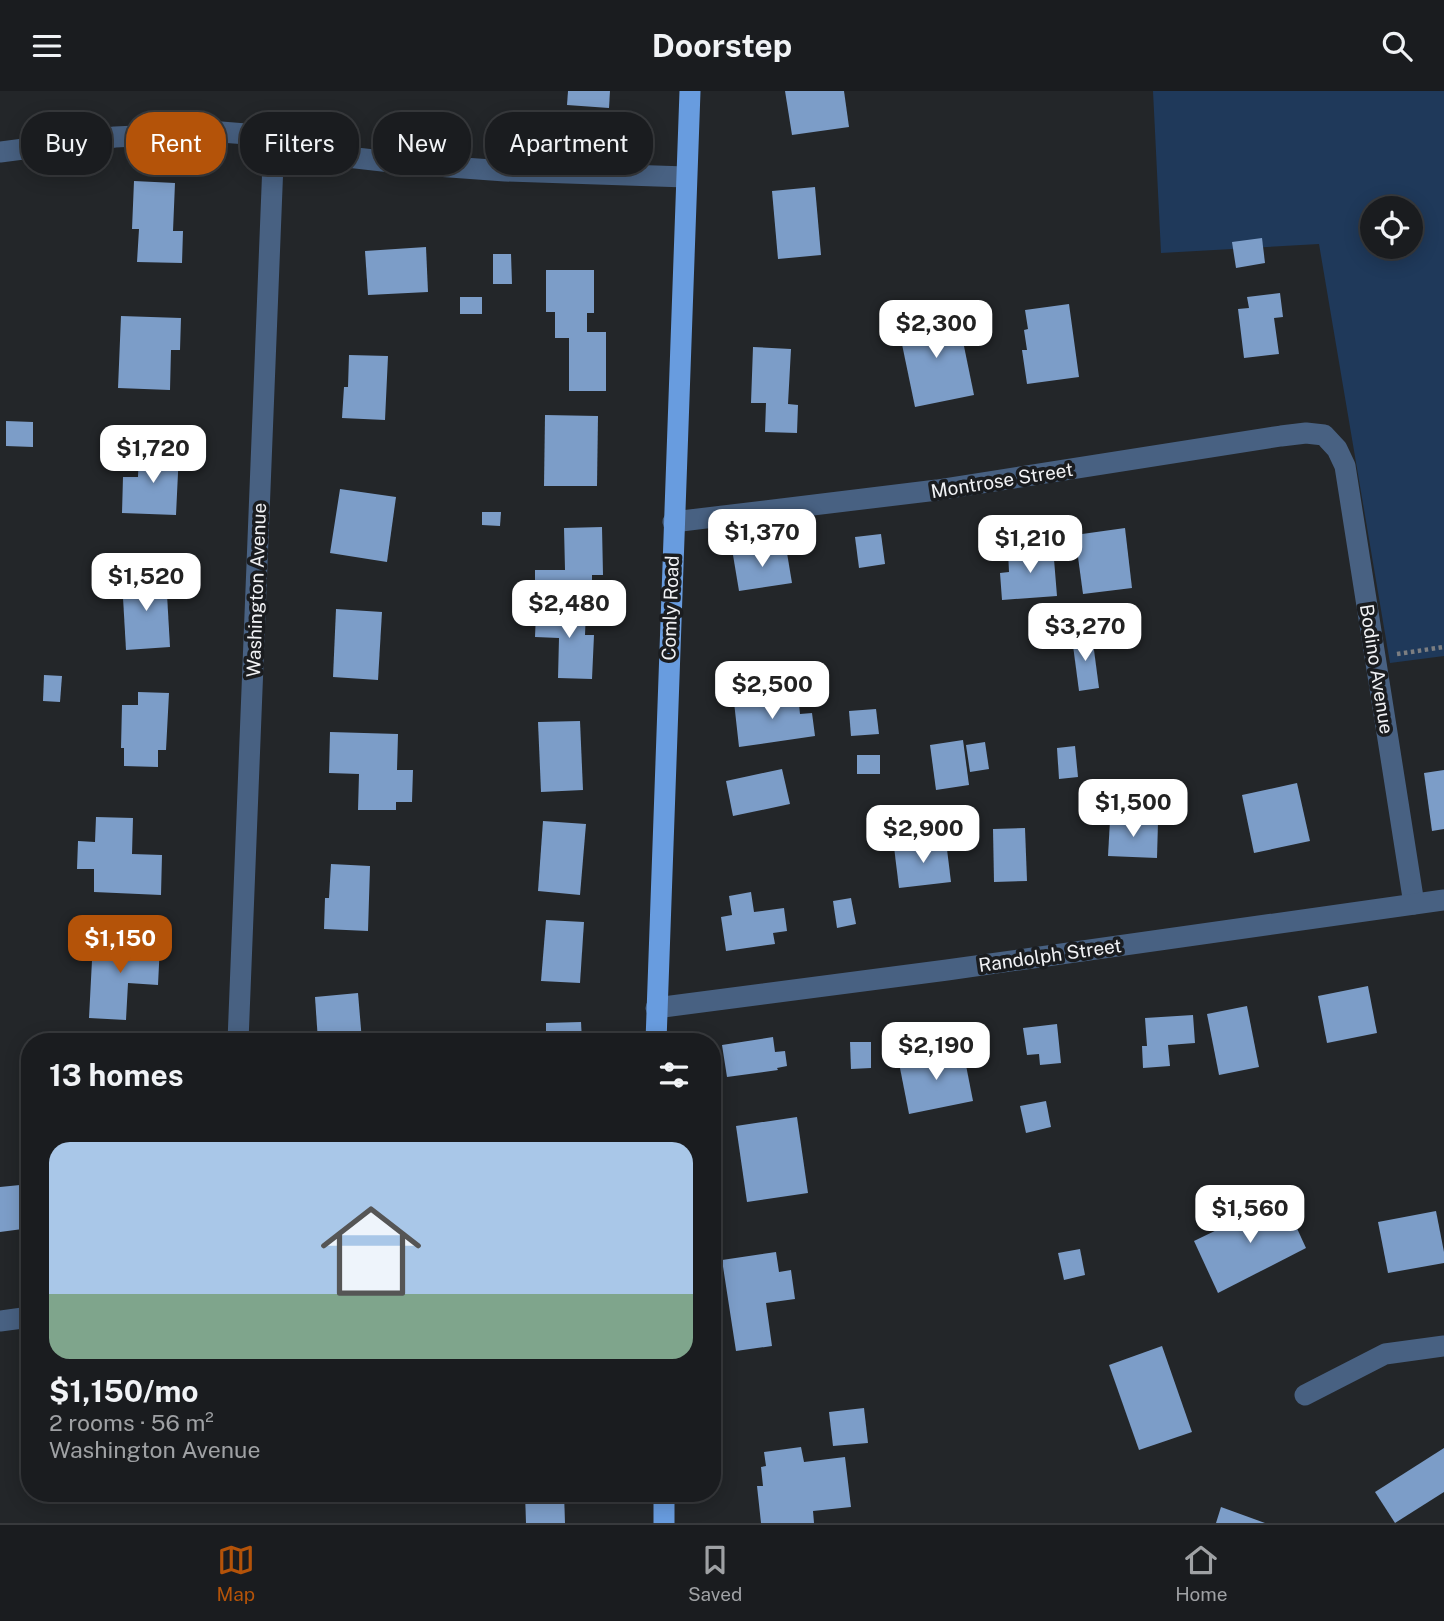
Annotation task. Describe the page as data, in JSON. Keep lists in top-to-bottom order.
{
  "streets": {
    "main road": ["Comly Road"],
    "street": [
      "Montrose Street",
      "Washington Avenue",
      "Bodino Avenue",
      "Randolph Street"
    ]
  },
  "crossings": [
    ["Montrose Street", "Comly Road"],
    ["Montrose Street", "Bodino Avenue"],
    ["Comly Road", "Randolph Street"],
    ["Bodino Avenue", "Randolph Street"]
  ],
  "page": {
    "header": "Doorstep",
    "chip": [
      "Buy",
      "Rent",
      "Filters",
      "New",
      "Apartment"
    ],
    "price": [
      "$2,300",
      "$1,720",
      "$1,370",
      "$1,210",
      "$1,520",
      "$2,480",
      "$3,270",
      "$2,500",
      "$1,500",
      "$2,900",
      "$1,150",
      "$2,190",
      "$1,560"
    ],
    "heading": "13 homes",
    "list": [
      {
        "name": "$1,150/mo",
        "note": "2 rooms · 56 m² · Washington Avenue"
      }
    ],
    "tabs": ["Map", "Saved", "Home"]
  }
}
